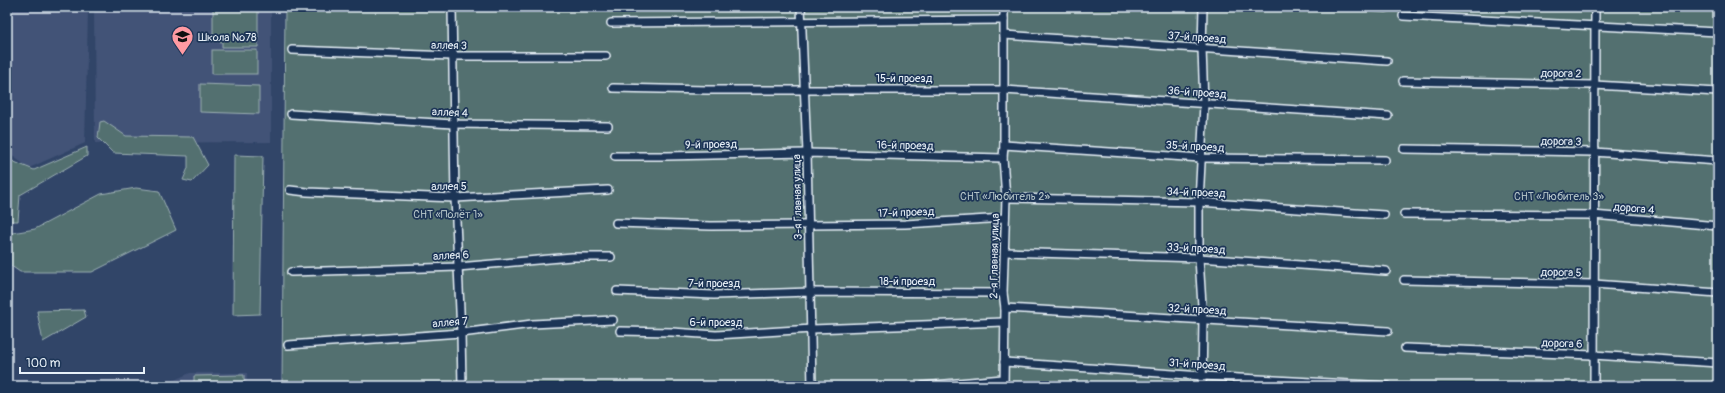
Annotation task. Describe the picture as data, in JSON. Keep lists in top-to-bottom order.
{
  "streets": {
    "street": [
      "37-й проезд",
      "аллея 3",
      "дорога 2",
      "15-й проезд",
      "36-й проезд",
      "аллея 4",
      "дорога 3",
      "9-й проезд",
      "16-й проезд",
      "35-й проезд",
      "аллея 5",
      "34-й проезд",
      "3-я Главная улица",
      "дорога 4",
      "17-й проезд",
      "33-й проезд",
      "аллея 6",
      "2-я Главная улица",
      "дорога 5",
      "18-й проезд",
      "7-й проезд",
      "32-й проезд",
      "аллея 7",
      "6-й проезд",
      "дорога 6",
      "31-й проезд"
    ]
  },
  "crossings": [
    ["37-й проезд", "2-я Главная улица"],
    ["15-й проезд", "36-й проезд"],
    ["15-й проезд", "3-я Главная улица"],
    ["15-й проезд", "2-я Главная улица"],
    ["36-й проезд", "2-я Главная улица"],
    ["9-й проезд", "16-й проезд"],
    ["9-й проезд", "3-я Главная улица"],
    ["16-й проезд", "3-я Главная улица"],
    ["16-й проезд", "2-я Главная улица"],
    ["35-й проезд", "2-я Главная улица"],
    ["34-й проезд", "2-я Главная улица"],
    ["3-я Главная улица", "17-й проезд"],
    ["3-я Главная улица", "18-й проезд"],
    ["3-я Главная улица", "7-й проезд"],
    ["3-я Главная улица", "6-й проезд"],
    ["17-й проезд", "2-я Главная улица"],
    ["33-й проезд", "2-я Главная улица"],
    ["2-я Главная улица", "18-й проезд"],
    ["2-я Главная улица", "32-й проезд"],
    ["2-я Главная улица", "6-й проезд"],
    ["2-я Главная улица", "31-й проезд"],
    ["18-й проезд", "7-й проезд"]
  ],
  "parks": ["СНТ «Любитель 2»", "СНТ «Любитель 3»", "СНТ «Полёт 1»"],
  "places": {
    "school or university": ["Школа №78"]
  },
  "scale_bar": "100 m"
}
